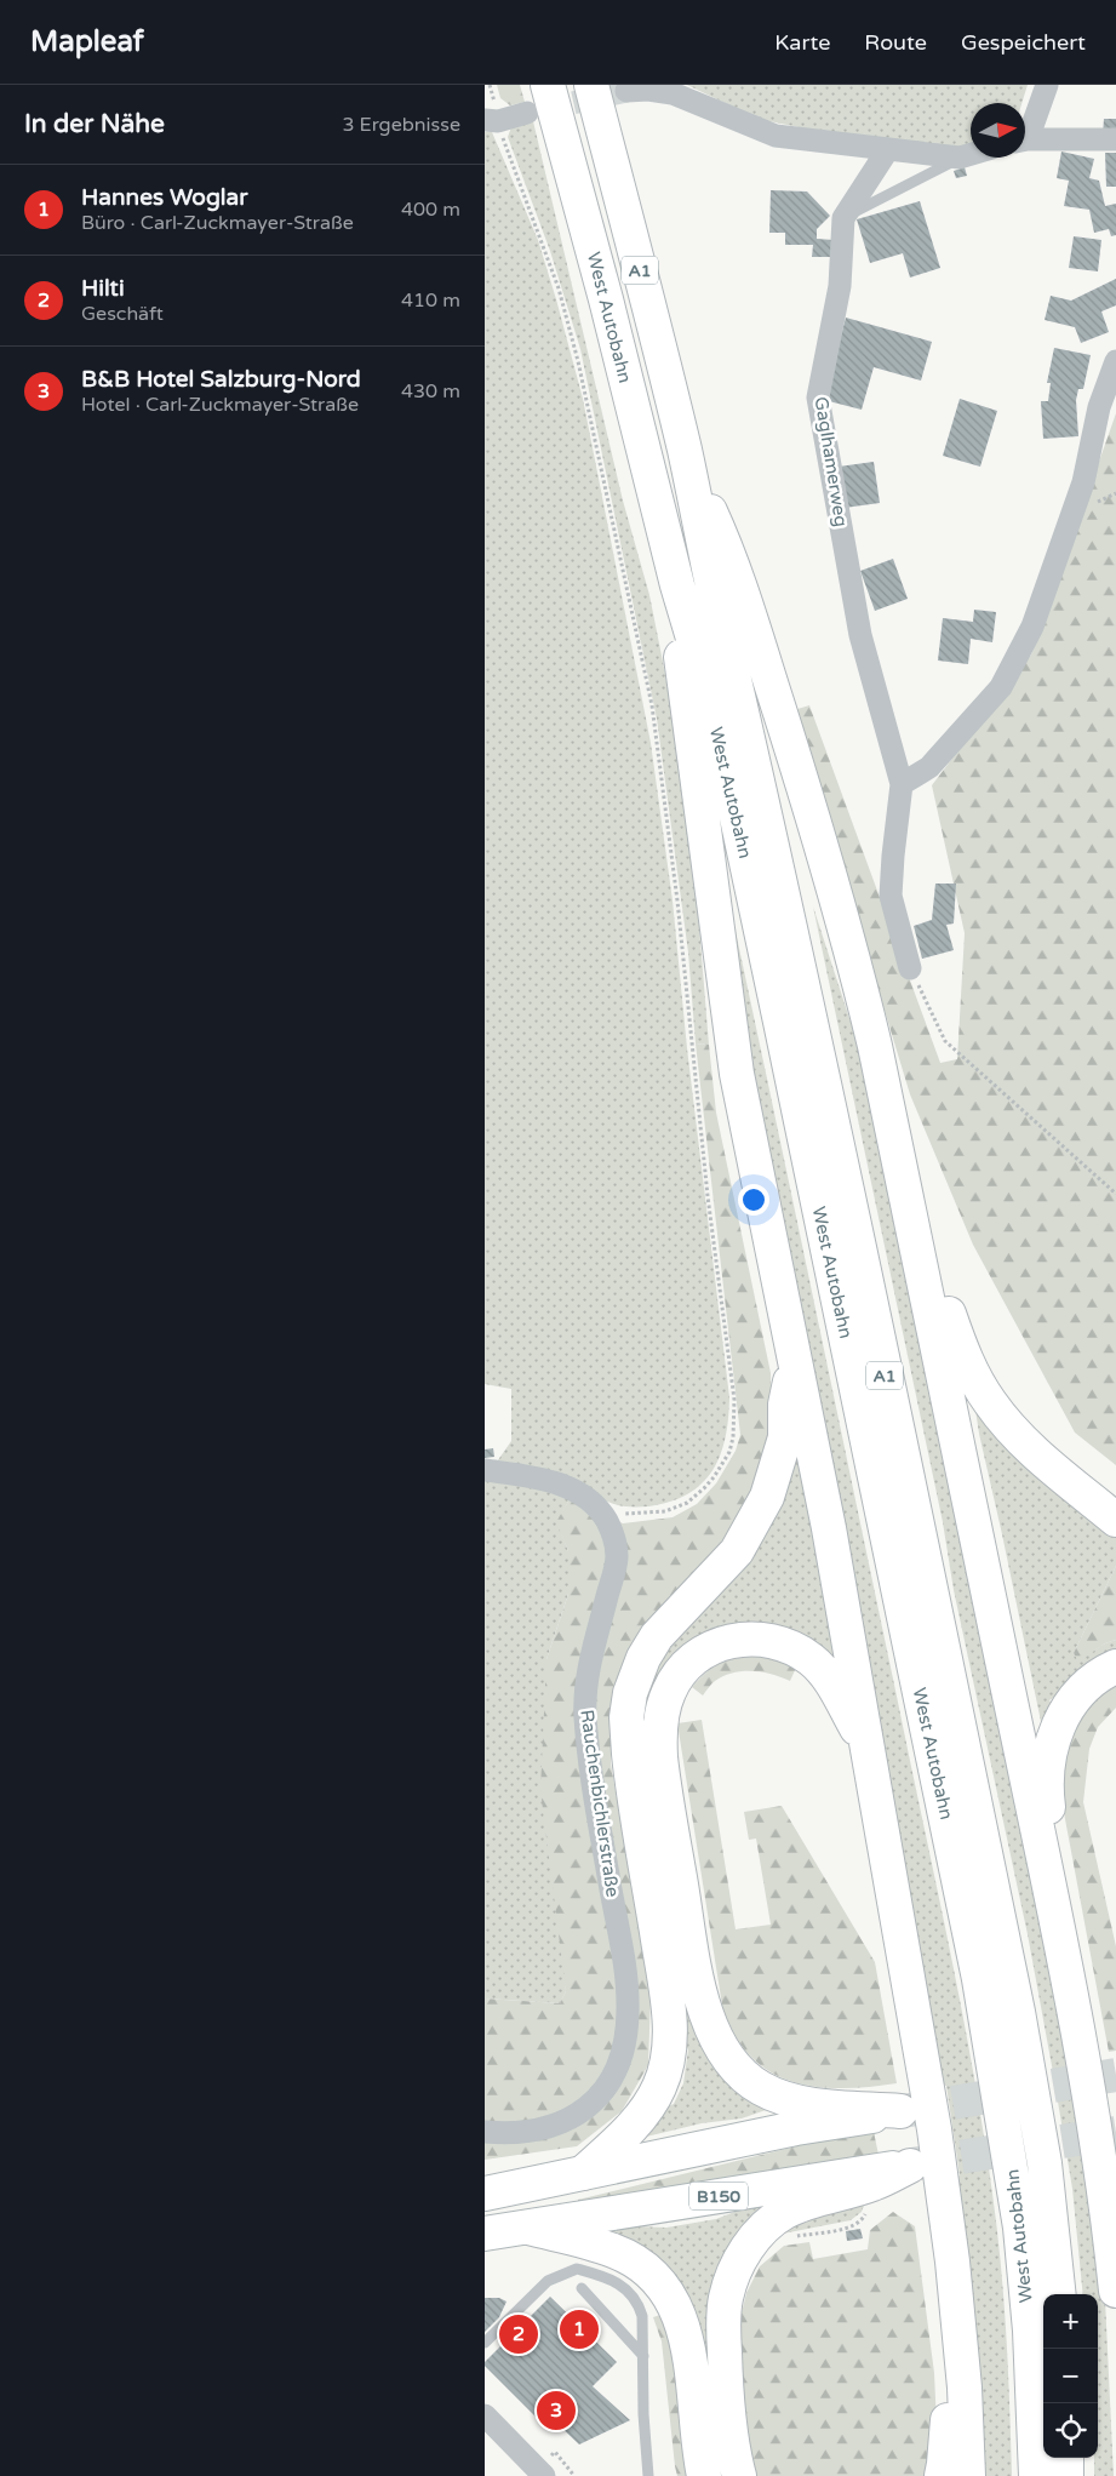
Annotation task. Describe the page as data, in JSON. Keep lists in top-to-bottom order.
{
  "streets": {
    "main road": ["A1", "West Autobahn", "B150"],
    "street": ["Gaglhamerweg", "Rauchenbichlerstraße"]
  },
  "north": "right",
  "page": {
    "header": "Mapleaf",
    "nav": ["Karte", "Route", "Gespeichert"],
    "heading": ["In der Nähe", "3 Ergebnisse"],
    "list": [
      {
        "mark": "1",
        "name": "Hannes Woglar",
        "note": "Büro · Carl-Zuckmayer-Straße",
        "value": "400 m"
      },
      {
        "mark": "2",
        "name": "Hilti",
        "note": "Geschäft",
        "value": "410 m"
      },
      {
        "mark": "3",
        "name": "B&B Hotel Salzburg-Nord",
        "note": "Hotel · Carl-Zuckmayer-Straße",
        "value": "430 m"
      }
    ],
    "map_buttons": ["+", "−"],
    "pins": ["1", "2", "3"]
  }
}
